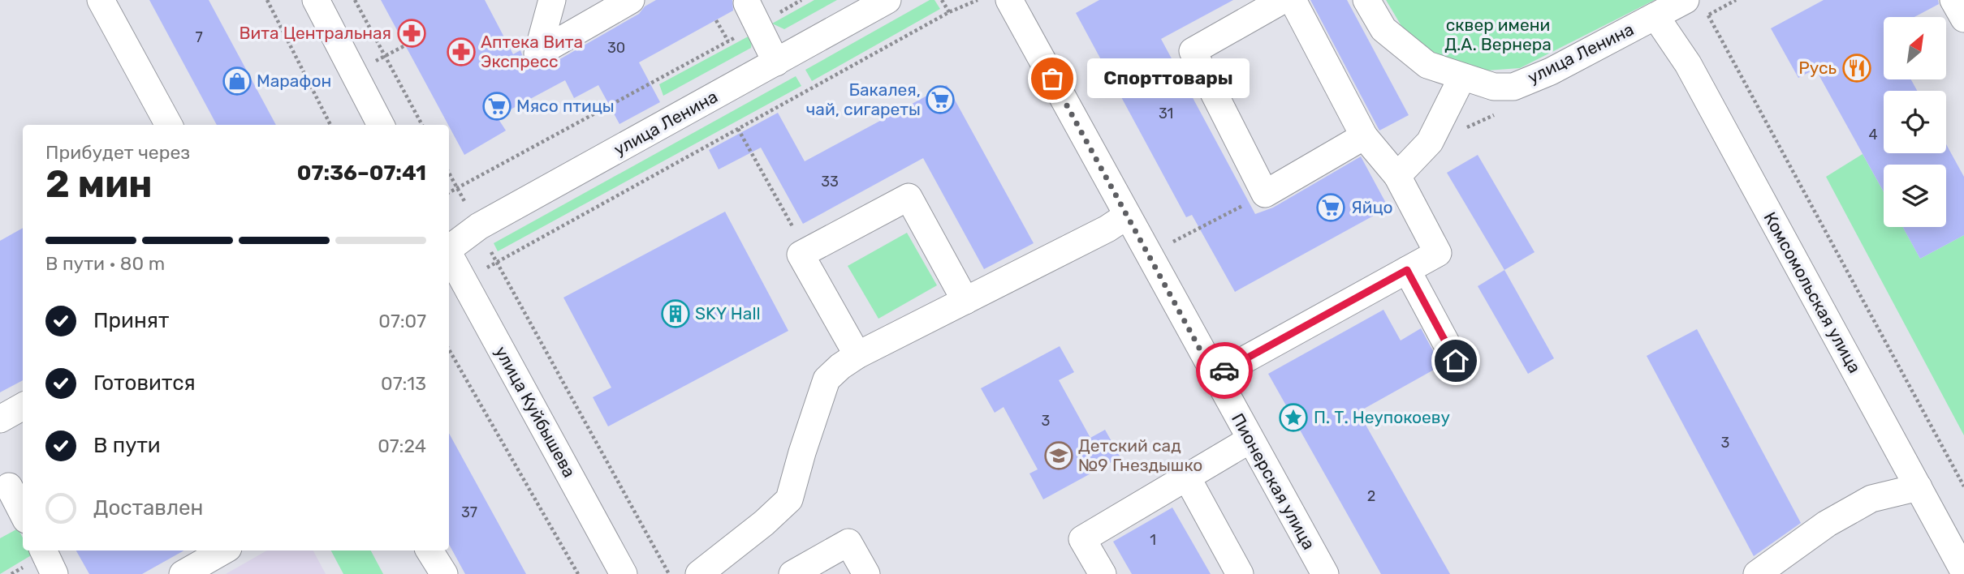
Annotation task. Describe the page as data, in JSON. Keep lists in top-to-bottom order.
{
  "streets": {
    "street": [
      "улица Ленина",
      "Комсомольская улица",
      "улица Куйбышева",
      "Пионерская улица"
    ]
  },
  "crossings": [
    ["улица Ленина", "Комсомольская улица"]
  ],
  "parks": ["сквер имени Д.А. Вернера"],
  "places": {
    "pharmacy": ["Вита Центральная", "Аптека Вита Экспресс"],
    "restaurant": ["Русь"],
    "other": ["Спорттовары"],
    "shop": ["Марафон"],
    "supermarket": ["Бакалея, чай, сигареты", "Мясо птицы", "Яйцо"],
    "building": ["SKY Hall"],
    "place": ["П. Т. Неупокоеву"],
    "school or university": ["Детский сад №9 Гнездышко"]
  },
  "house_numbers": [
    "7",
    "30",
    "31",
    "4",
    "33",
    "3",
    "3",
    "2",
    "37",
    "1"
  ],
  "north": "top right",
  "page": {
    "bubble": "Спорттовары",
    "heading": ["2 мин", "Прибудет через", "07:36–07:41"],
    "bar": "В пути · 80 m",
    "list": [
      ["Принят", "07:07"],
      ["Готовится", "07:13"],
      ["В пути", "07:24"],
      "Доставлен"
    ]
  }
}
